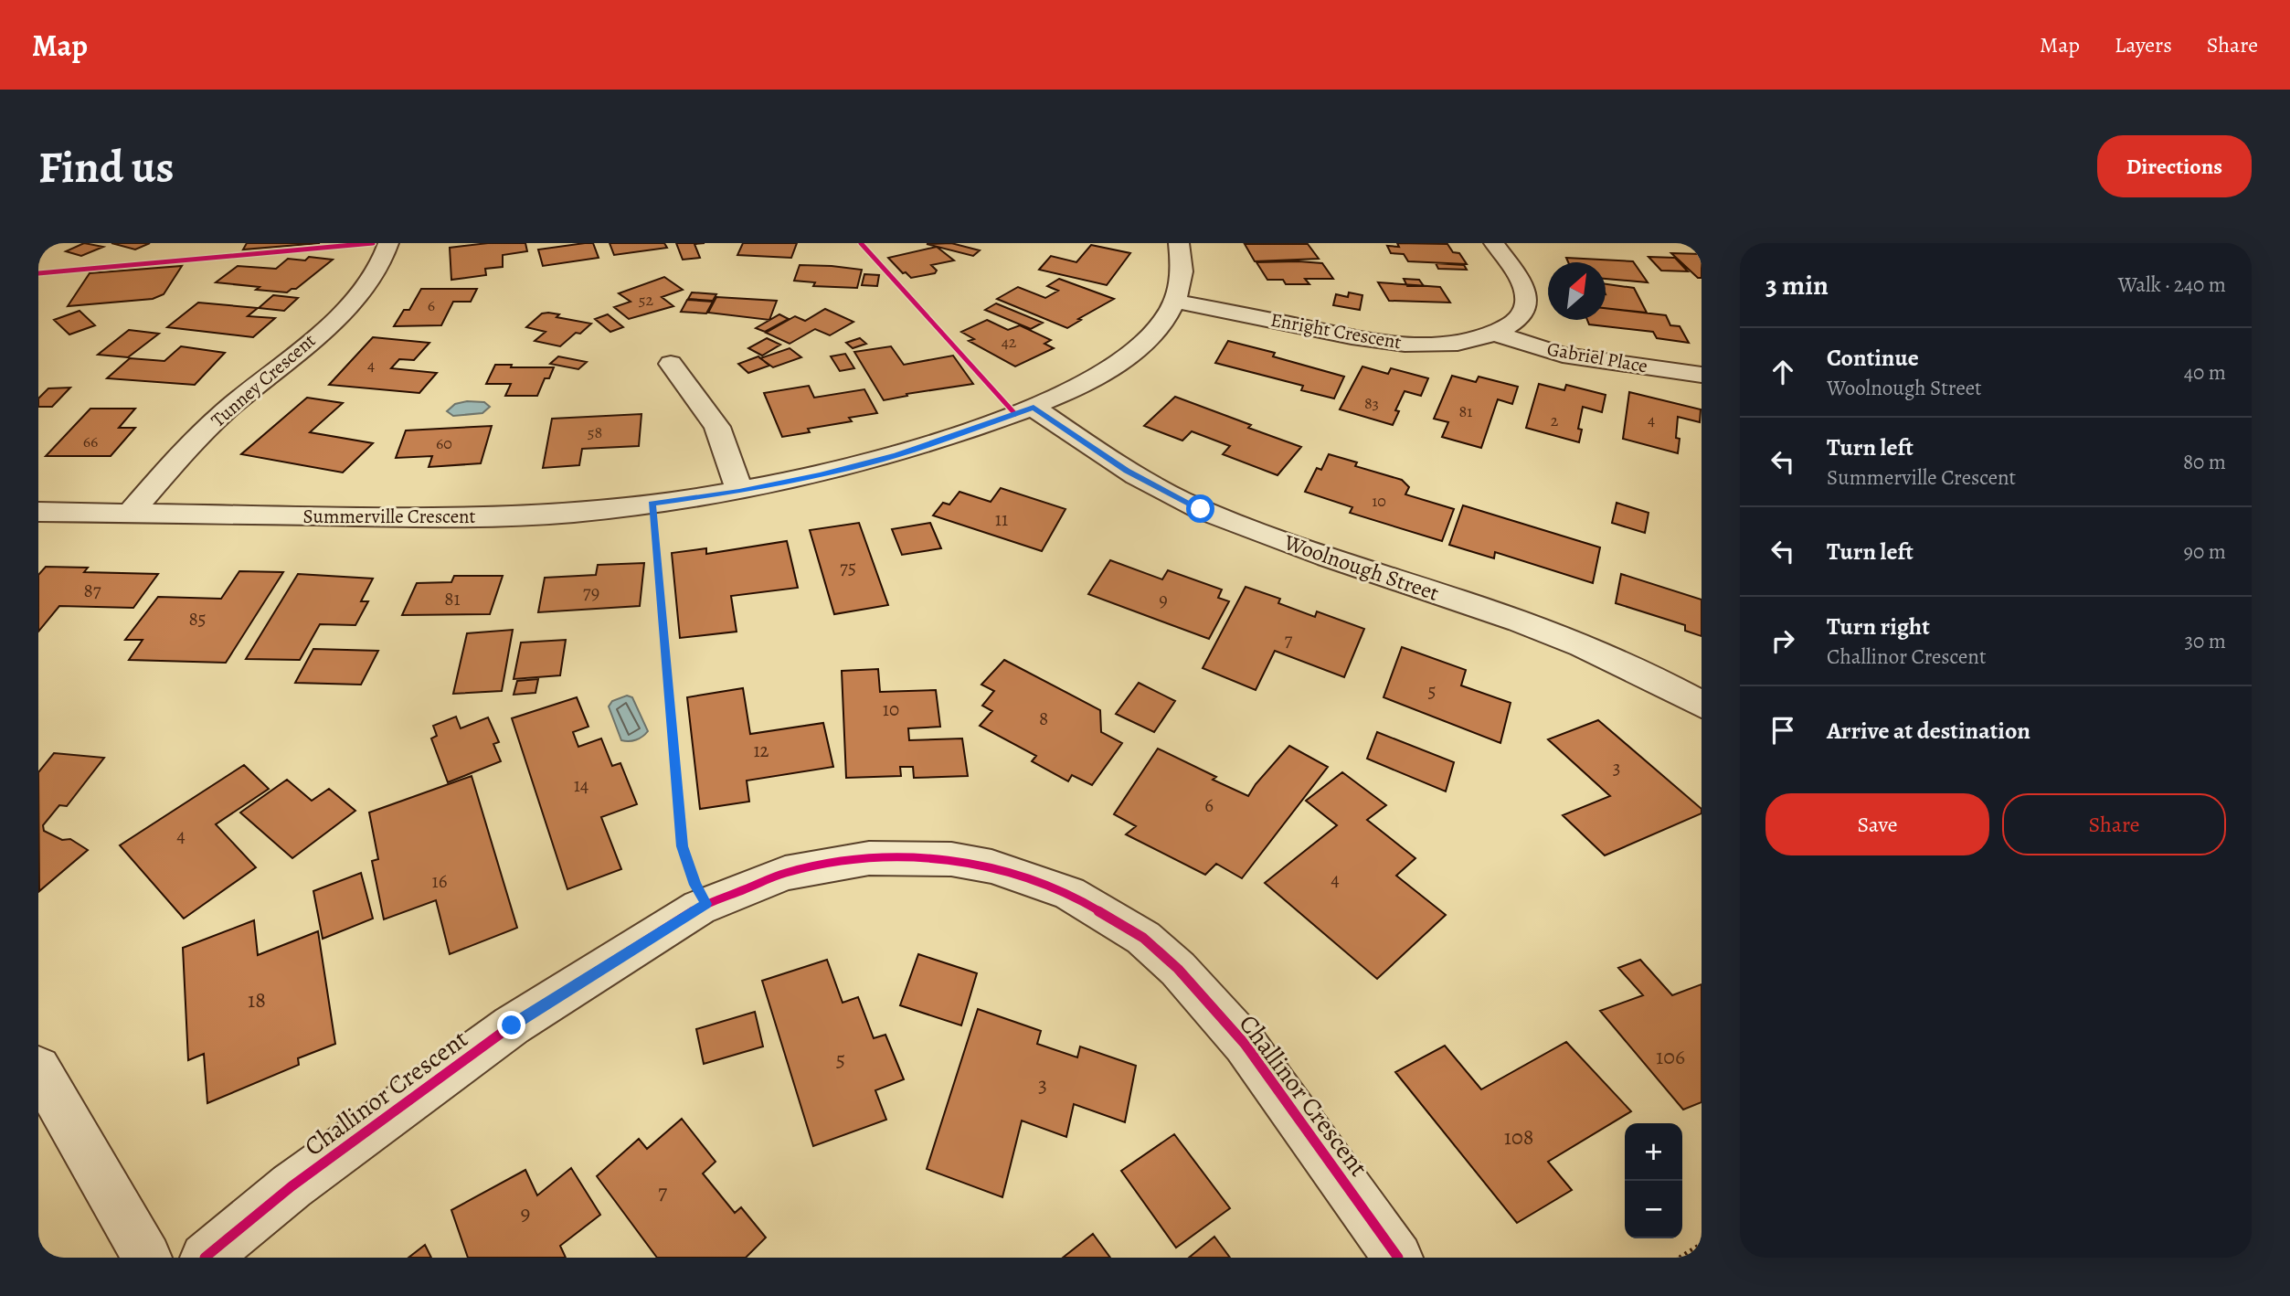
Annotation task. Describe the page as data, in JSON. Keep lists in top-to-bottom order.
{
  "streets": {
    "street": [
      "Enright Crescent",
      "Gabriel Place",
      "Tunney Crescent",
      "Summerville Crescent",
      "Woolnough Street",
      "Challinor Crescent"
    ]
  },
  "crossings": [
    ["Enright Crescent", "Gabriel Place"],
    ["Enright Crescent", "Summerville Crescent"],
    ["Tunney Crescent", "Summerville Crescent"],
    ["Summerville Crescent", "Woolnough Street"]
  ],
  "house_numbers": [
    "52",
    "6",
    "42",
    "4",
    "83",
    "81",
    "4",
    "2",
    "58",
    "66",
    "60",
    "10",
    "11",
    "75",
    "87",
    "79",
    "81",
    "9",
    "85",
    "7",
    "5",
    "10",
    "8",
    "12",
    "3",
    "14",
    "6",
    "4",
    "4",
    "16",
    "18",
    "106",
    "5",
    "3",
    "108",
    "7",
    "9"
  ],
  "north": "top right",
  "page": {
    "header": "Map",
    "nav": ["Map", "Layers", "Share"],
    "buttons": [
      "Directions",
      ["Save", "Share"]
    ],
    "title": "Find us",
    "heading": ["3 min", "Walk · 240 m"],
    "list": [
      ["Continue", "Woolnough Street", "40 m"],
      ["Turn left", "Summerville Crescent", "80 m"],
      ["Turn left", "90 m"],
      ["Turn right", "Challinor Crescent", "30 m"],
      "Arrive at destination"
    ],
    "map_buttons": ["+", "−"]
  }
}
